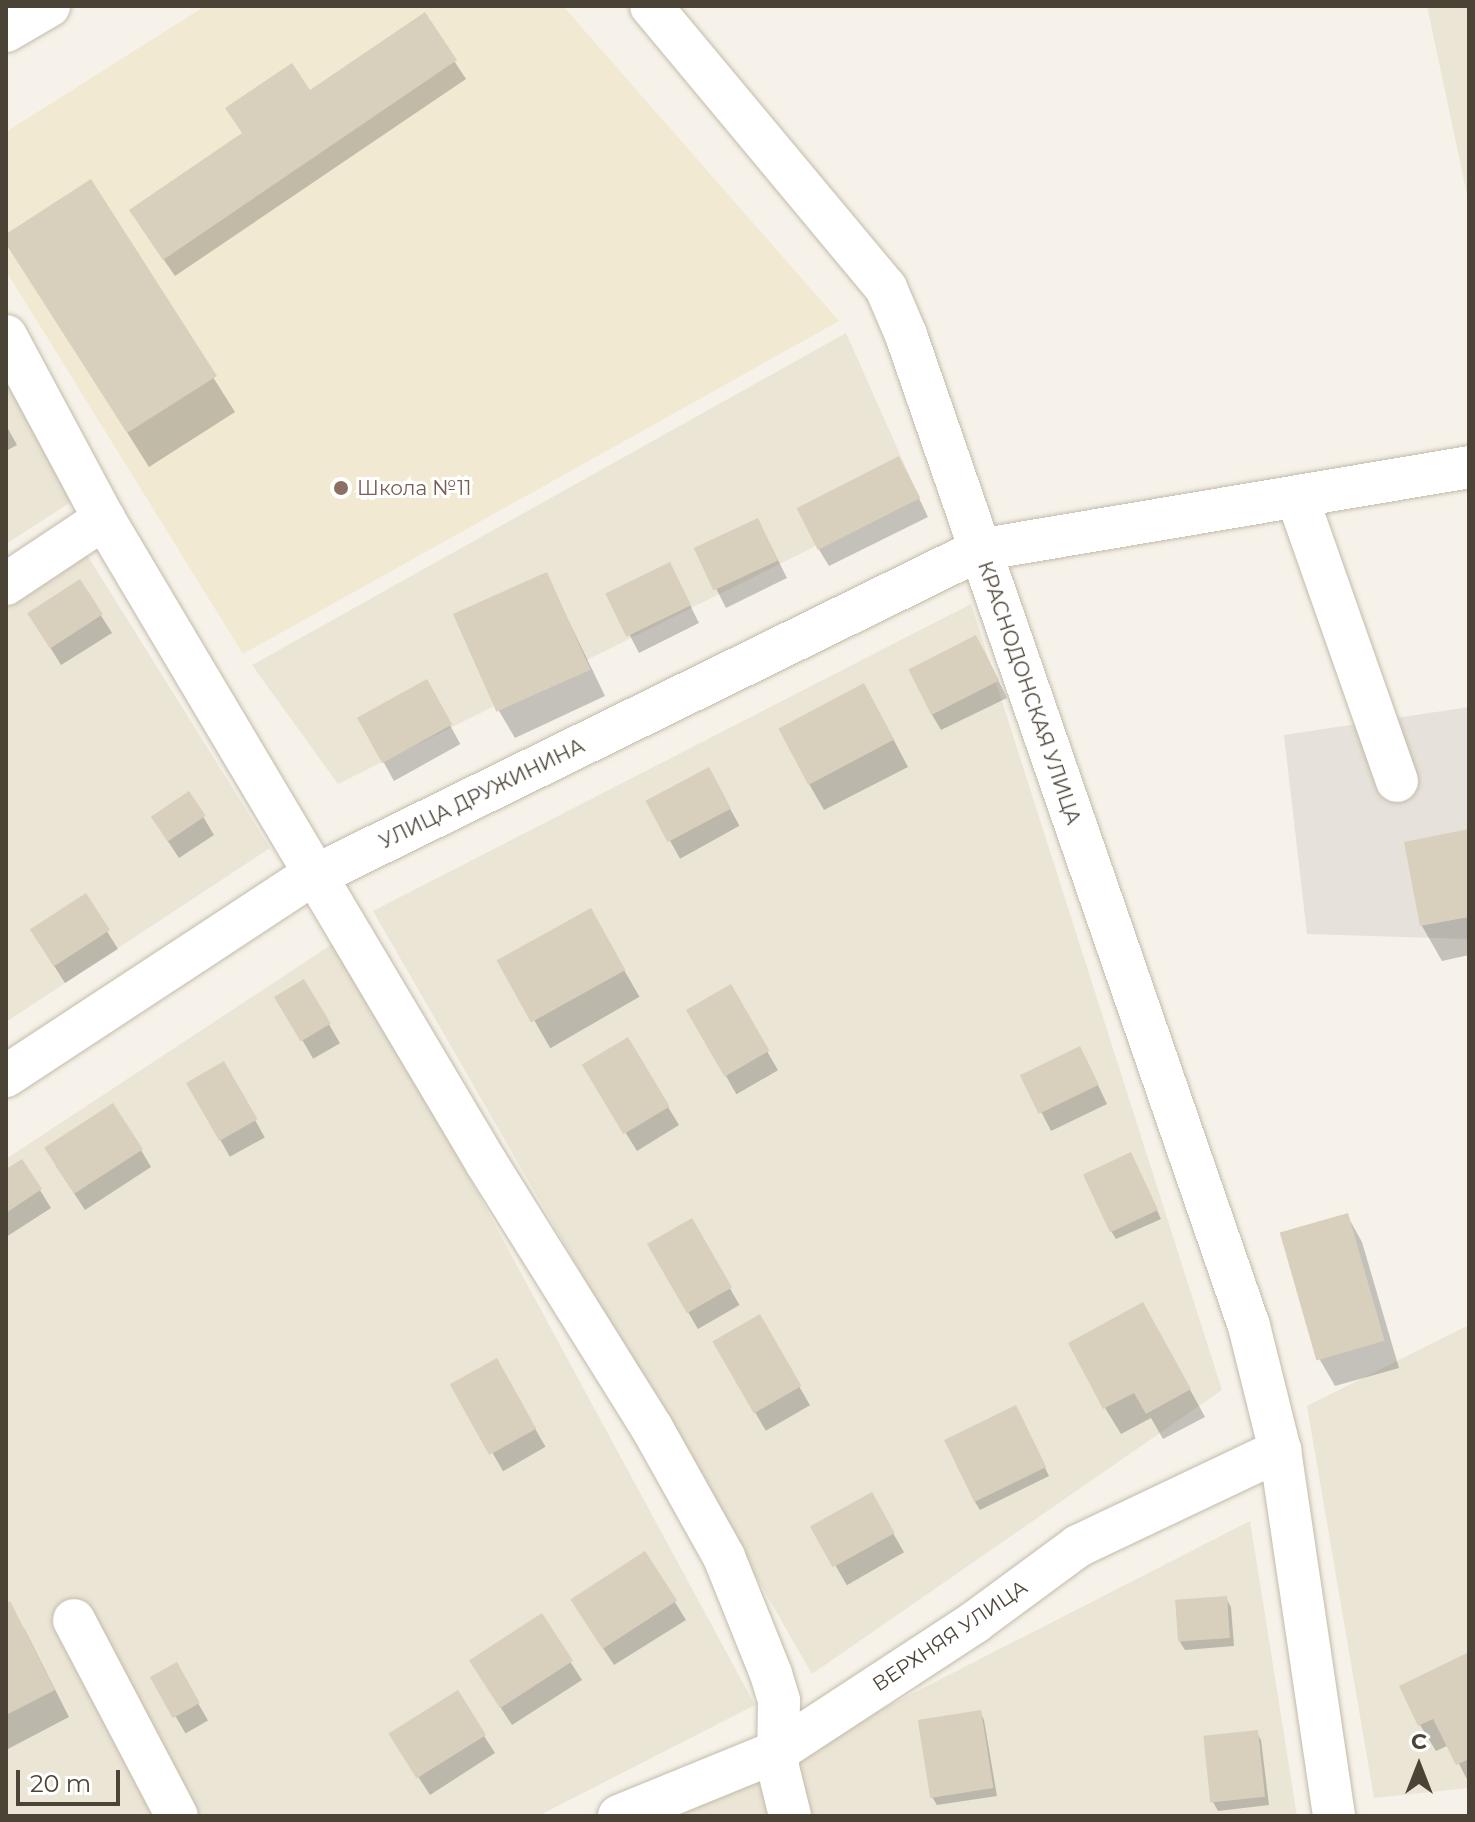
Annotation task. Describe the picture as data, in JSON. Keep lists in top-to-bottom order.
{
  "streets": {
    "street": ["КРАСНОДОНСКАЯ УЛИЦА", "УЛИЦА ДРУЖИНИНА", "ВЕРХНЯЯ УЛИЦА"]
  },
  "crossings": [
    ["КРАСНОДОНСКАЯ УЛИЦА", "УЛИЦА ДРУЖИНИНА"],
    ["КРАСНОДОНСКАЯ УЛИЦА", "ВЕРХНЯЯ УЛИЦА"]
  ],
  "places": ["Школа №11"],
  "scale_bar": "20 m",
  "north": "top"
}
